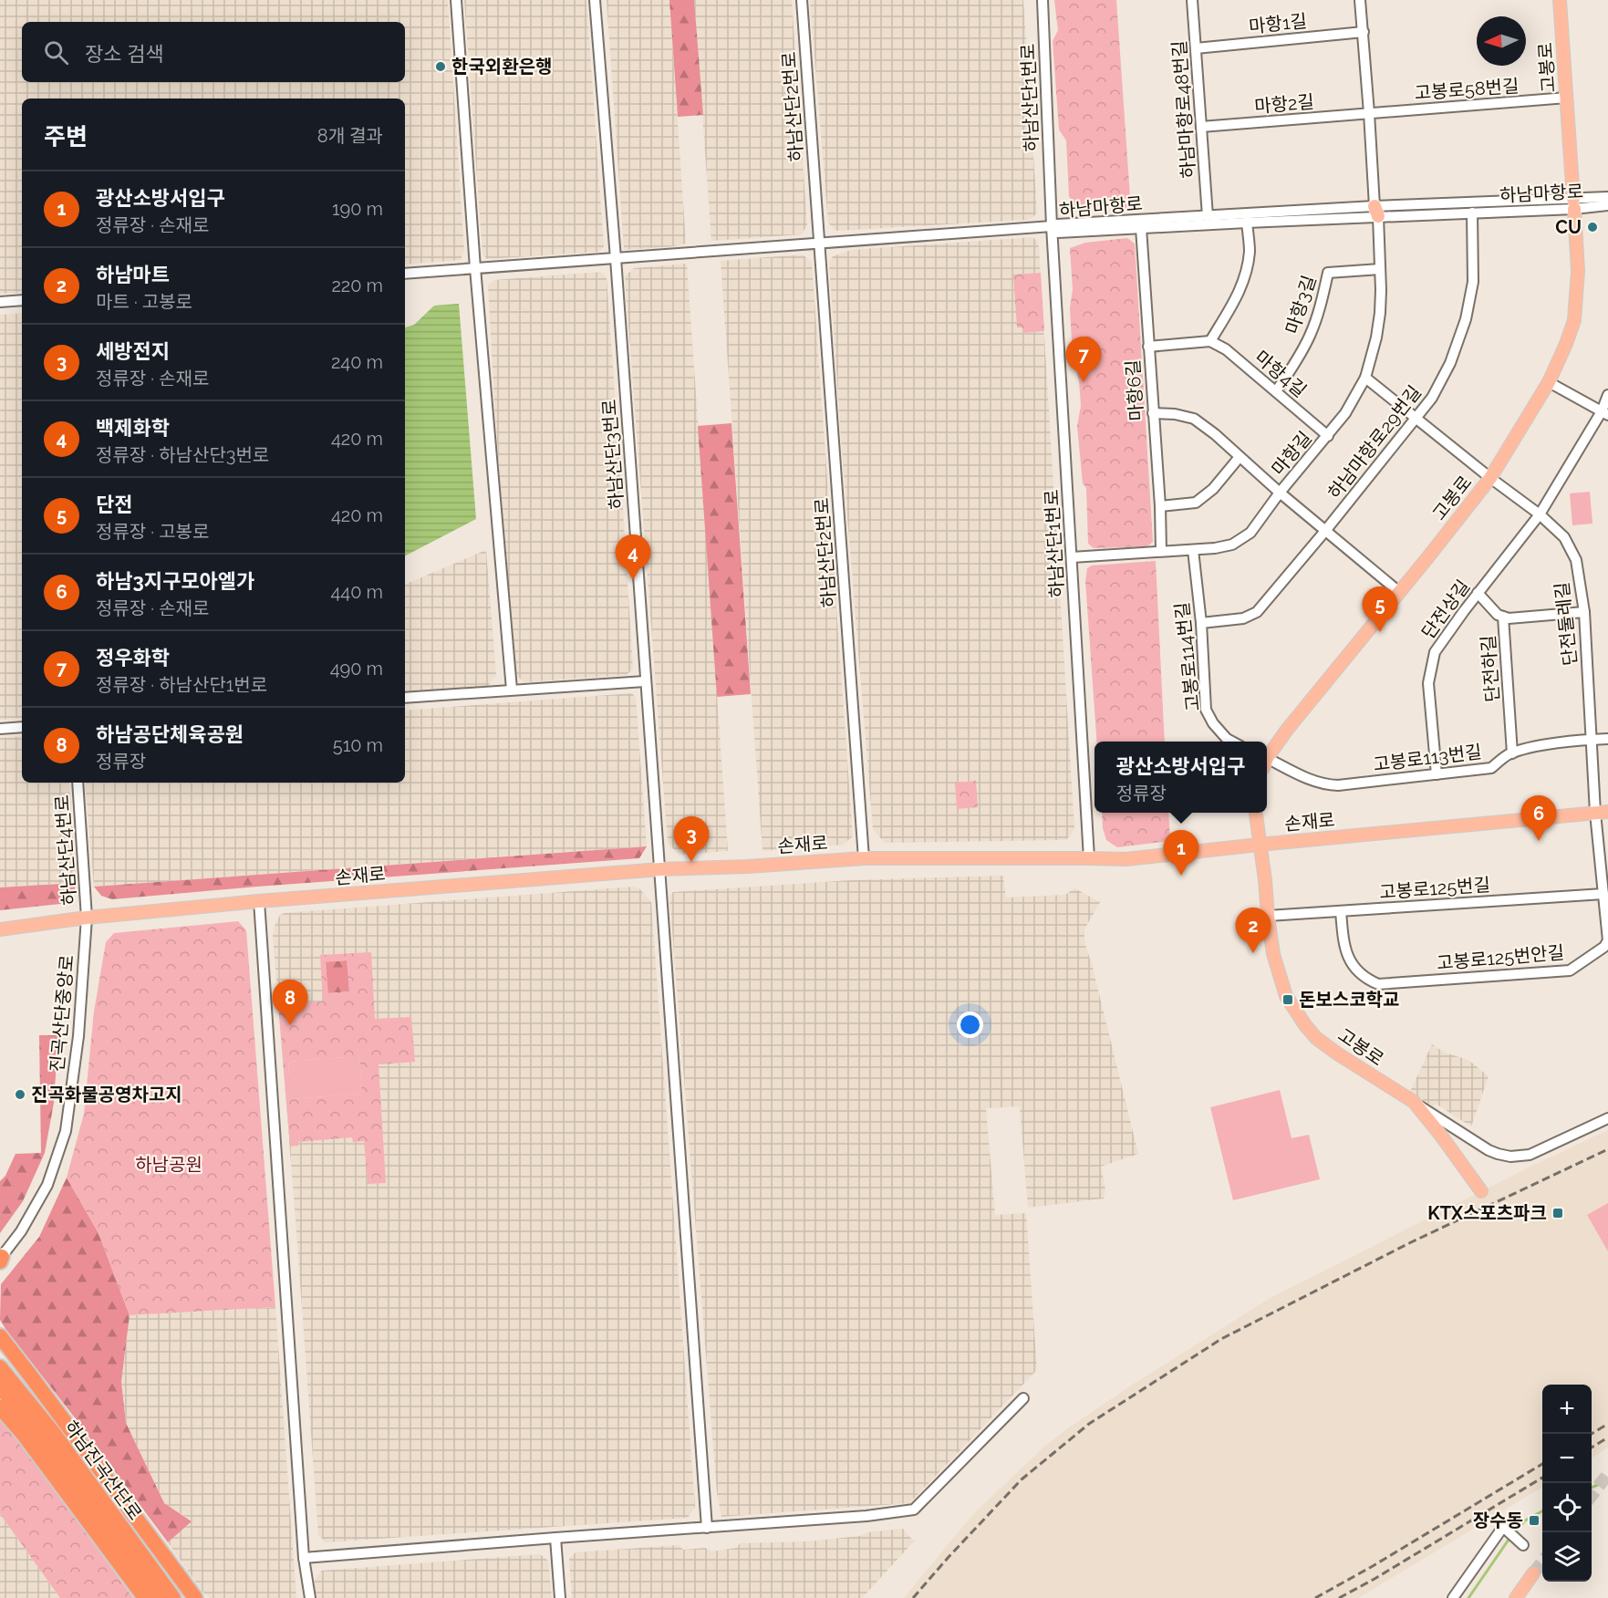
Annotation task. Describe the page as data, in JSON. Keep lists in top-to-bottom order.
{
  "streets": {
    "highway": ["하남진곡산단로"],
    "main road": ["고봉로", "손재로"],
    "street": [
      "마항1길",
      "고봉로58번길",
      "하남산단1번로",
      "마항2길",
      "하남산단2번로",
      "하남마항로48번길",
      "하남마항로",
      "마항3길",
      "마항4길",
      "마항6길",
      "하남마항로29번길",
      "마항길",
      "하남산단3번로",
      "단전상길",
      "단전둘레길",
      "고봉로114번길",
      "단전하길",
      "고봉로113번길",
      "하남산단4번로",
      "고봉로125번길",
      "고봉로125번안길",
      "진곡산단중앙로"
    ]
  },
  "crossings": [
    ["마항1길", "하남마항로48번길"],
    ["마항1길", "마항길"],
    ["고봉로", "고봉로58번길"],
    ["고봉로", "하남마항로"],
    ["고봉로", "단전둘레길"],
    ["고봉로", "손재로"],
    ["고봉로", "고봉로125번길"],
    ["고봉로58번길", "마항2길"],
    ["고봉로58번길", "마항길"],
    ["하남산단1번로", "하남마항로"],
    ["하남산단1번로", "마항길"],
    ["하남산단1번로", "손재로"],
    ["마항2길", "하남마항로48번길"],
    ["마항2길", "마항길"],
    ["하남산단2번로", "손재로"],
    ["하남마항로48번길", "하남마항로"],
    ["하남마항로", "마항6길"],
    ["하남마항로", "하남마항로29번길"],
    ["하남마항로", "마항길"],
    ["마항3길", "마항4길"],
    ["마항3길", "마항길"],
    ["마항4길", "마항길"],
    ["마항6길", "마항길"],
    ["하남마항로29번길", "단전둘레길"],
    ["하남마항로29번길", "고봉로114번길"],
    ["마항길", "단전둘레길"],
    ["마항길", "고봉로114번길"],
    ["하남산단3번로", "손재로"],
    ["단전상길", "단전둘레길"],
    ["단전상길", "단전하길"],
    ["단전상길", "고봉로113번길"],
    ["단전둘레길", "고봉로113번길"],
    ["단전둘레길", "손재로"],
    ["단전둘레길", "고봉로125번안길"],
    ["단전하길", "고봉로113번길"],
    ["손재로", "하남산단4번로"],
    ["손재로", "고봉로125번안길"],
    ["손재로", "진곡산단중앙로"],
    ["하남산단4번로", "진곡산단중앙로"],
    ["고봉로125번길", "고봉로125번안길"]
  ],
  "parks": ["하남공원"],
  "places": {
    "other": ["한국외환은행", "CU", "진곡화물공영차고지"],
    "transit": ["돈보스코학교", "KTX스포츠파크", "장수동"]
  },
  "north": "left",
  "page": {
    "search": "장소 검색",
    "heading": ["주변", "8개 결과"],
    "list": [
      {
        "mark": "1",
        "name": "광산소방서입구",
        "note": "정류장 · 손재로",
        "value": "190 m"
      },
      {
        "mark": "2",
        "name": "하남마트",
        "note": "마트 · 고봉로",
        "value": "220 m"
      },
      {
        "mark": "3",
        "name": "세방전지",
        "note": "정류장 · 손재로",
        "value": "240 m"
      },
      {
        "mark": "4",
        "name": "백제화학",
        "note": "정류장 · 하남산단3번로",
        "value": "420 m"
      },
      {
        "mark": "5",
        "name": "단전",
        "note": "정류장 · 고봉로",
        "value": "420 m"
      },
      {
        "mark": "6",
        "name": "하남3지구모아엘가",
        "note": "정류장 · 손재로",
        "value": "440 m"
      },
      {
        "mark": "7",
        "name": "정우화학",
        "note": "정류장 · 하남산단1번로",
        "value": "490 m"
      },
      {
        "mark": "8",
        "name": "하남공단체육공원",
        "note": "정류장",
        "value": "510 m"
      }
    ],
    "pins": [
      "7",
      "4",
      "5",
      "6",
      "3",
      "1",
      "2",
      "8"
    ],
    "popup": ["광산소방서입구", "정류장"],
    "map_buttons": ["+", "−"]
  }
}
